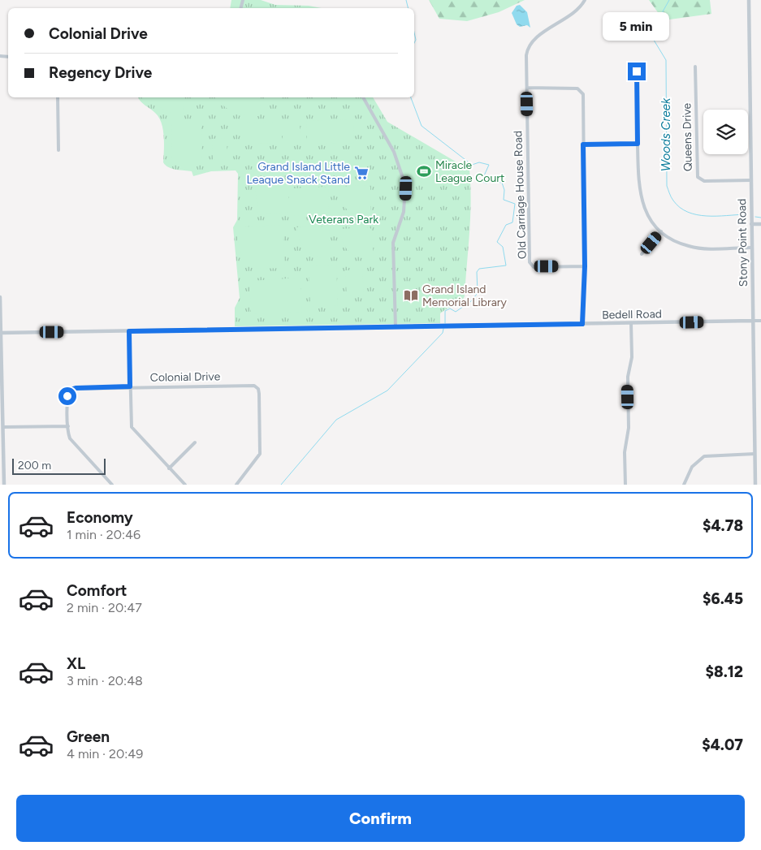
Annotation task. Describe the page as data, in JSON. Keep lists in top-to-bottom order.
{
  "streets": {
    "street": [
      "Queens Drive",
      "Old Carriage House Road",
      "Stony Point Road",
      "Bedell Road",
      "Colonial Drive"
    ]
  },
  "crossings": [
    ["Queens Drive", "Stony Point Road"],
    ["Stony Point Road", "Bedell Road"]
  ],
  "water": ["Woods Creek"],
  "parks": ["Veterans Park"],
  "places": {
    "sports": ["Miracle League Court"],
    "supermarket": ["Grand Island Little Leaque Snack Stand"],
    "library": ["Grand Island Memorial Library"]
  },
  "scale_bar": "200 m",
  "page": {
    "banner": ["Colonial Drive", "Regency Drive"],
    "bubble": "5 min",
    "scale": "200 m",
    "list": [
      {
        "name": "Economy",
        "note": "1 min · 20:46",
        "value": "$4.78"
      },
      {
        "name": "Comfort",
        "note": "2 min · 20:47",
        "value": "$6.45"
      },
      {
        "name": "XL",
        "note": "3 min · 20:48",
        "value": "$8.12"
      },
      {
        "name": "Green",
        "note": "4 min · 20:49",
        "value": "$4.07"
      }
    ],
    "buttons": "Confirm"
  }
}
